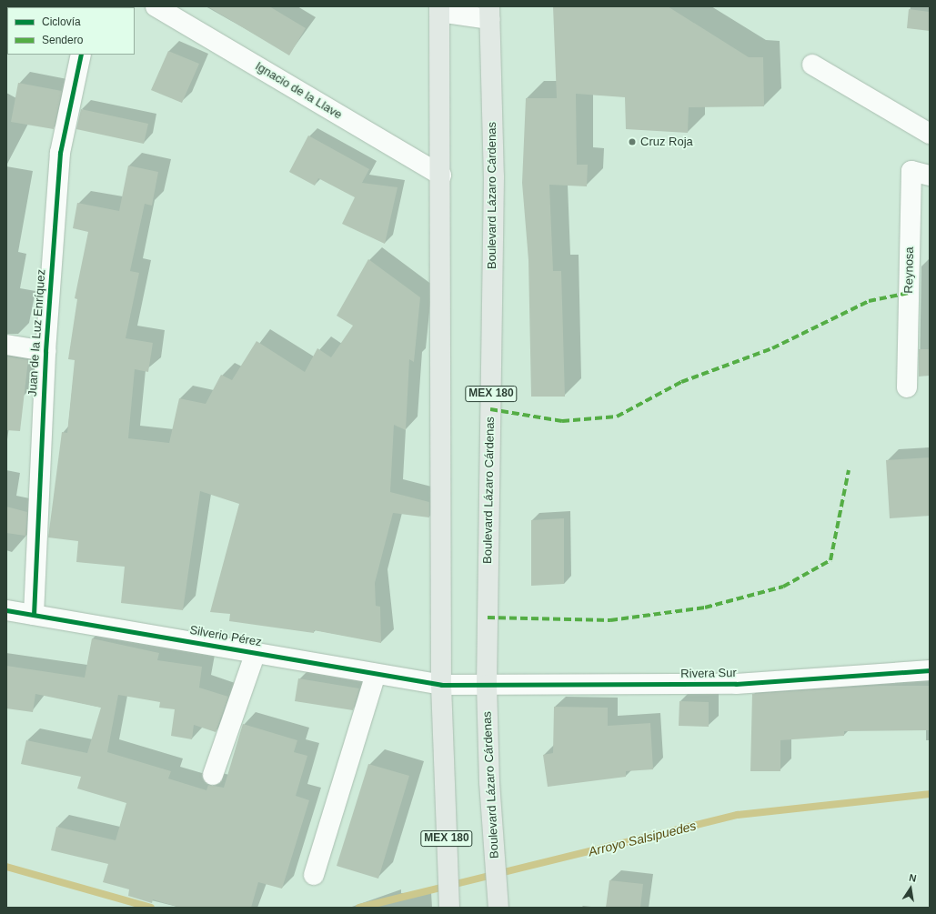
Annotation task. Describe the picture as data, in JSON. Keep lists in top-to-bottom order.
{
  "streets": {
    "main road": ["Boulevard Lázaro Cárdenas", "MEX 180"],
    "street": [
      "Ignacio de la Llave",
      "Reynosa",
      "Juan de la Luz Enríquez",
      "Silverio Pérez",
      "Rivera Sur"
    ]
  },
  "crossings": [
    ["Ignacio de la Llave", "MEX 180"],
    ["Boulevard Lázaro Cárdenas", "Rivera Sur"],
    ["Juan de la Luz Enríquez", "Silverio Pérez"],
    ["MEX 180", "Silverio Pérez"],
    ["MEX 180", "Rivera Sur"],
    ["Silverio Pérez", "Rivera Sur"]
  ],
  "water": ["Arroyo Salsipuedes"],
  "places": ["Cruz Roja"],
  "legend": ["Ciclovía", "Sendero"],
  "north": "top"
}
